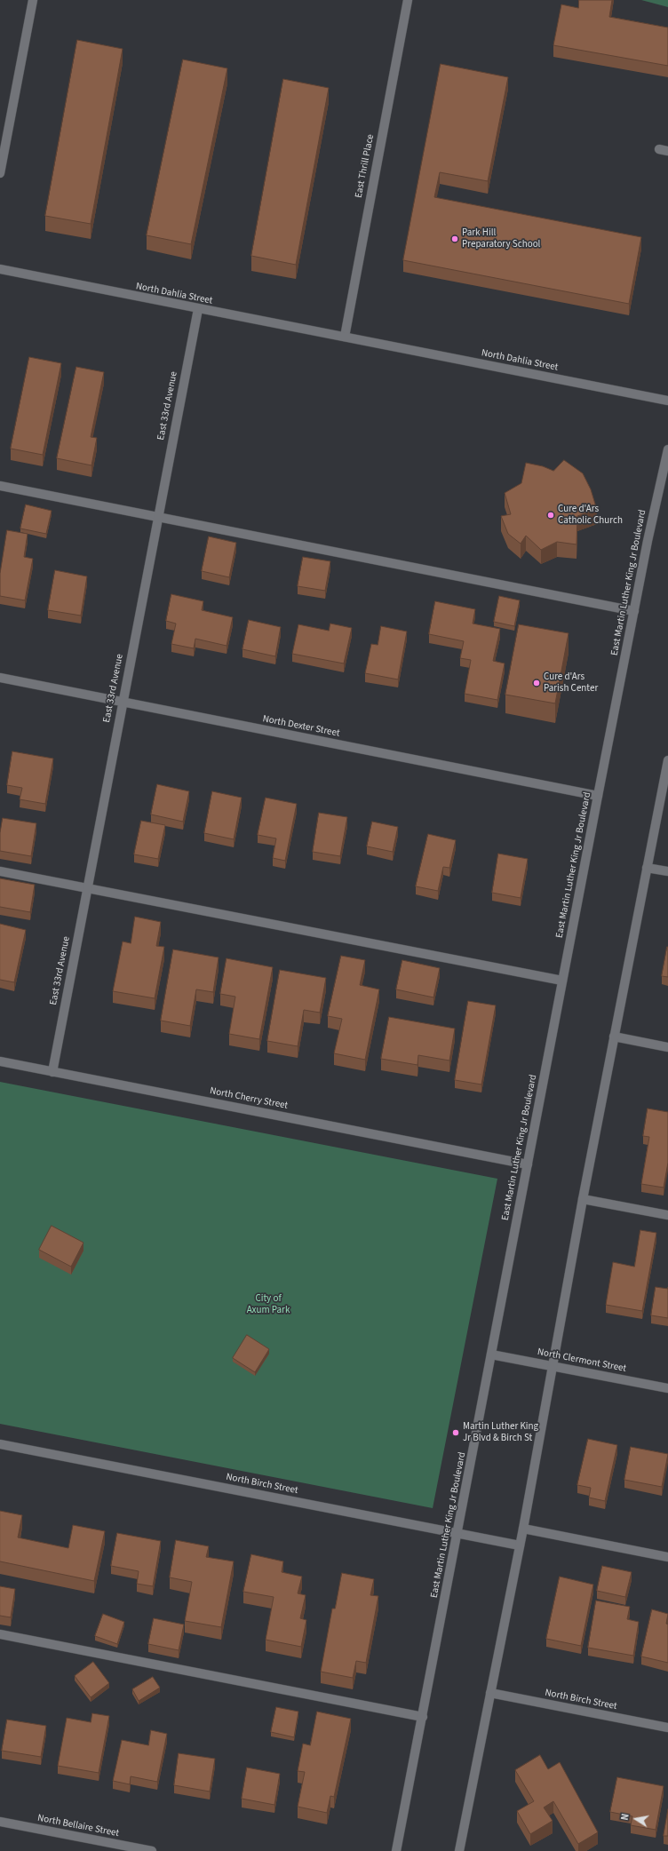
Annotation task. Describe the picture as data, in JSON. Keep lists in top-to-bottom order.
{
  "streets": {
    "street": [
      "East Thrill Place",
      "North Dahlia Street",
      "East 33rd Avenue",
      "East Martin Luther King Jr Boulevard",
      "North Dexter Street",
      "North Cherry Street",
      "North Clermont Street",
      "North Birch Street",
      "North Bellaire Street"
    ]
  },
  "crossings": [
    ["East Thrill Place", "North Dahlia Street"],
    ["North Dahlia Street", "East 33rd Avenue"],
    ["East 33rd Avenue", "North Dexter Street"],
    ["East 33rd Avenue", "North Cherry Street"],
    ["East Martin Luther King Jr Boulevard", "North Dexter Street"],
    ["East Martin Luther King Jr Boulevard", "North Cherry Street"],
    ["East Martin Luther King Jr Boulevard", "North Clermont Street"],
    ["East Martin Luther King Jr Boulevard", "North Birch Street"]
  ],
  "parks": ["City of Axum Park"],
  "places": [
    "Park Hill Preparatory School",
    "Cure d'Ars Catholic Church",
    "Cure d'Ars Parish Center",
    "Martin Luther King Jr Blvd & Birch St"
  ],
  "north": "left"
}
